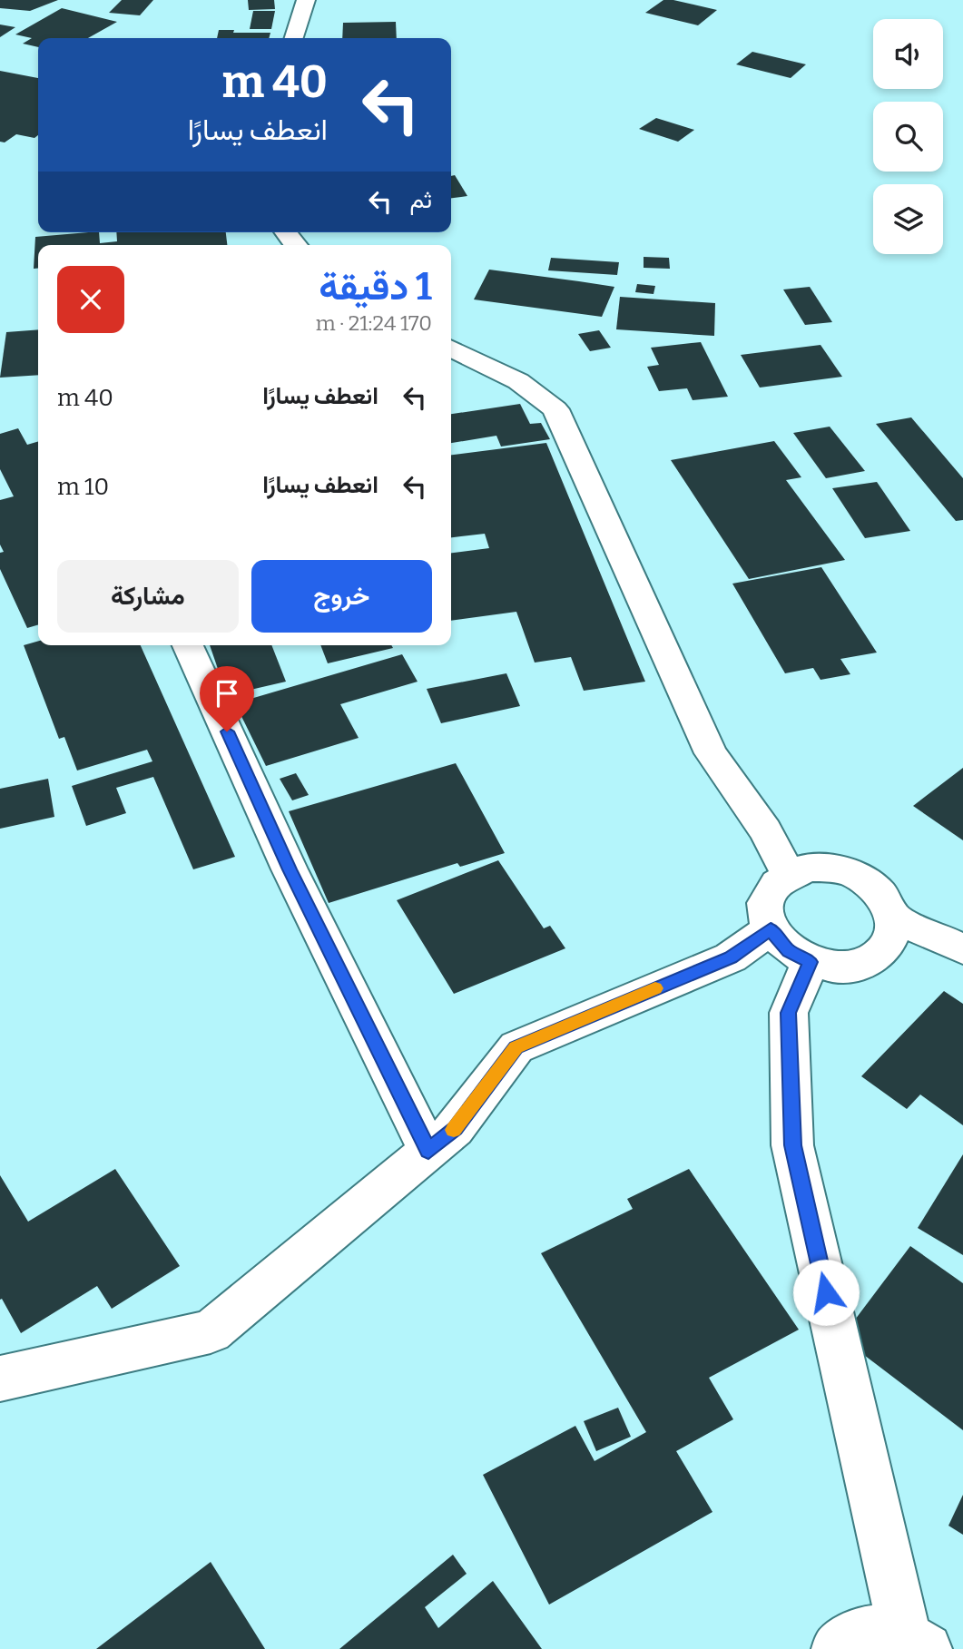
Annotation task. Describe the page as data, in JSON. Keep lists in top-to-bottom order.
{
  "page": {
    "turn": ["40 m", "انعطف يسارًا"],
    "then": "ثم",
    "heading": ["1 دقيقة", "170 m · 21:24"],
    "list": [
      {
        "name": "انعطف يسارًا",
        "value": "40 m"
      },
      {
        "name": "انعطف يسارًا",
        "value": "10 m"
      }
    ],
    "buttons": ["خروج", "مشاركة"]
  }
}
